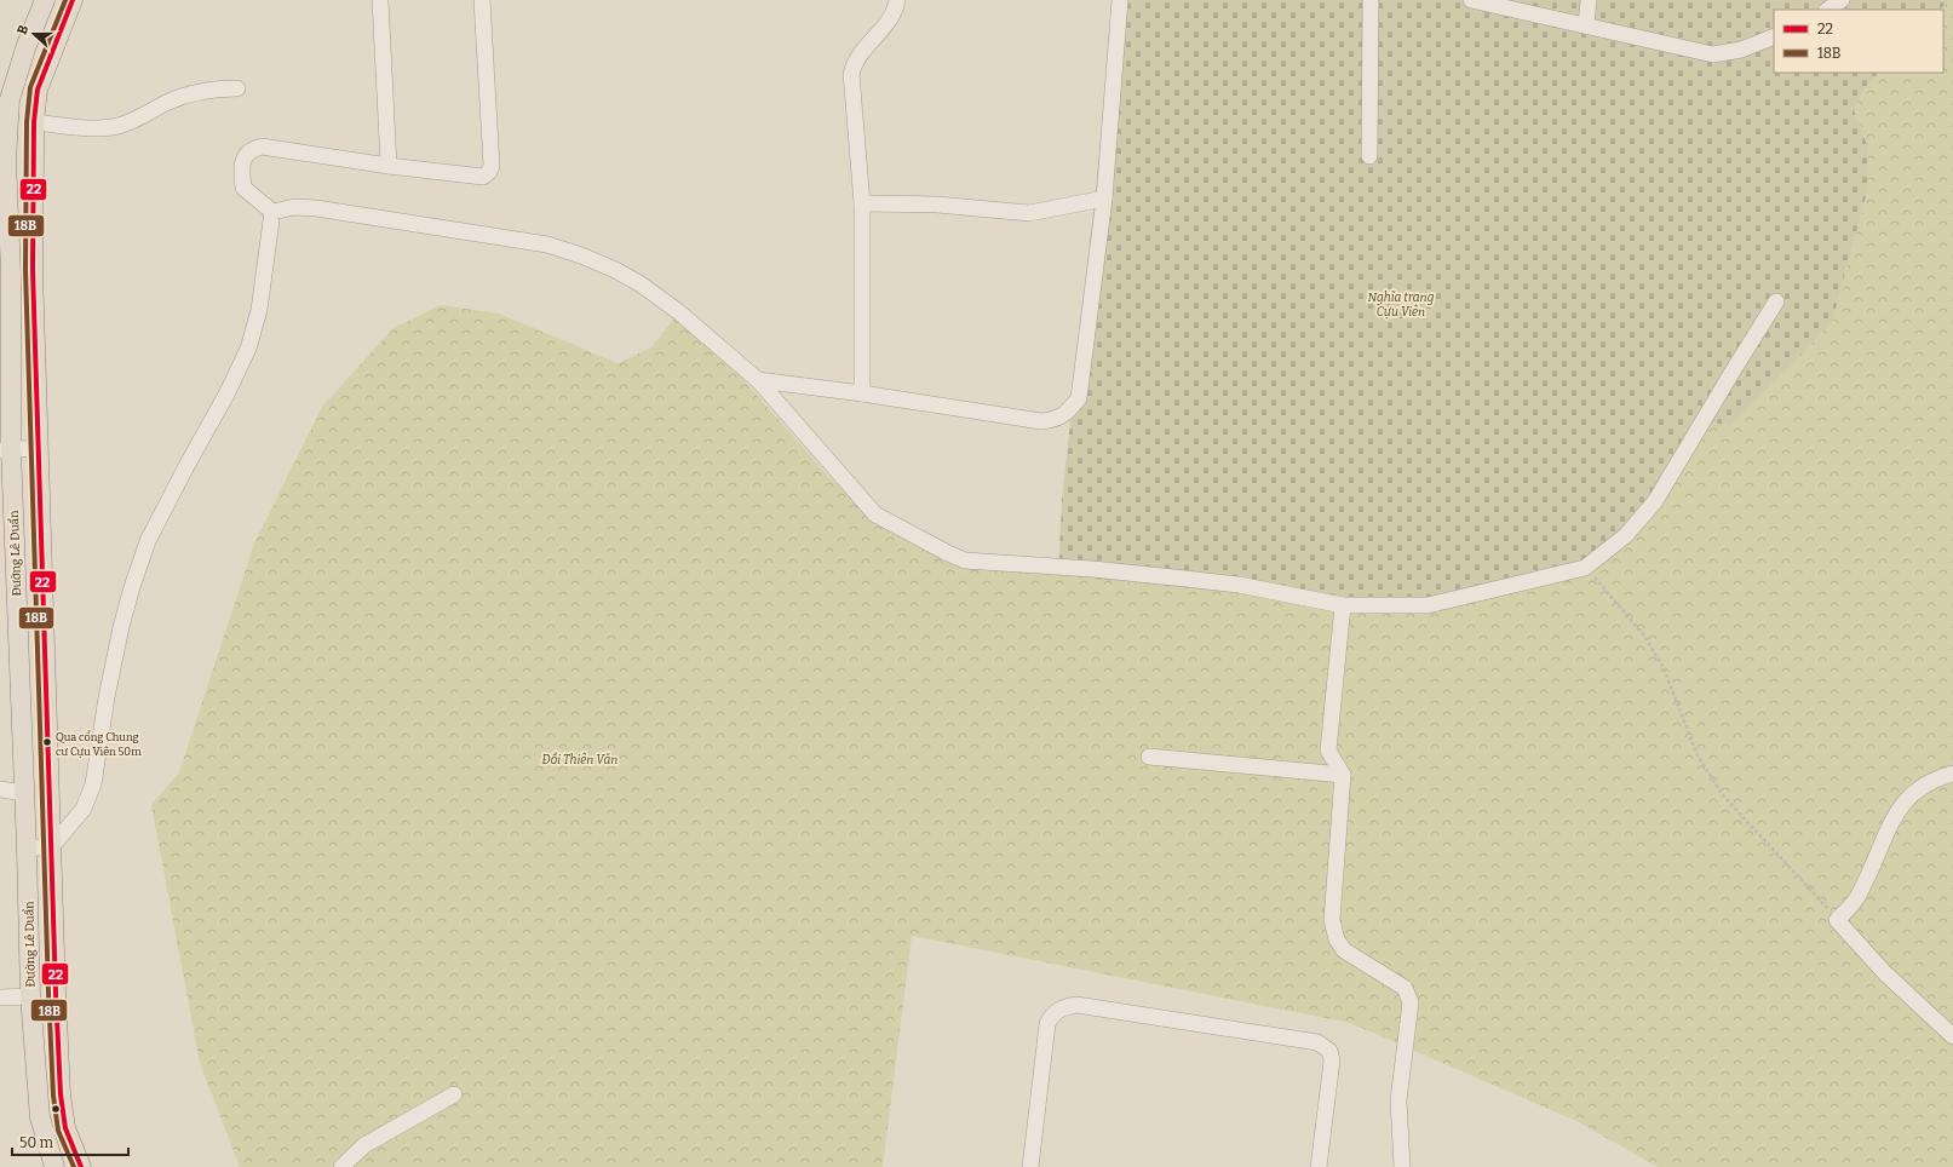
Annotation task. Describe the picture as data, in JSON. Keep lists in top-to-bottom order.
{
  "streets": {
    "main road": ["Đường Lê Duẩn"]
  },
  "parks": ["Nghĩa trang Cựu Viên", "Đồi Thiên Văn"],
  "places": ["Qua cổng Chung cư Cựu Viên 50m"],
  "lines": ["transit line 22", "transit line 18B"],
  "legend": ["22", "18B"],
  "scale_bar": "50 m",
  "north": "left"
}
